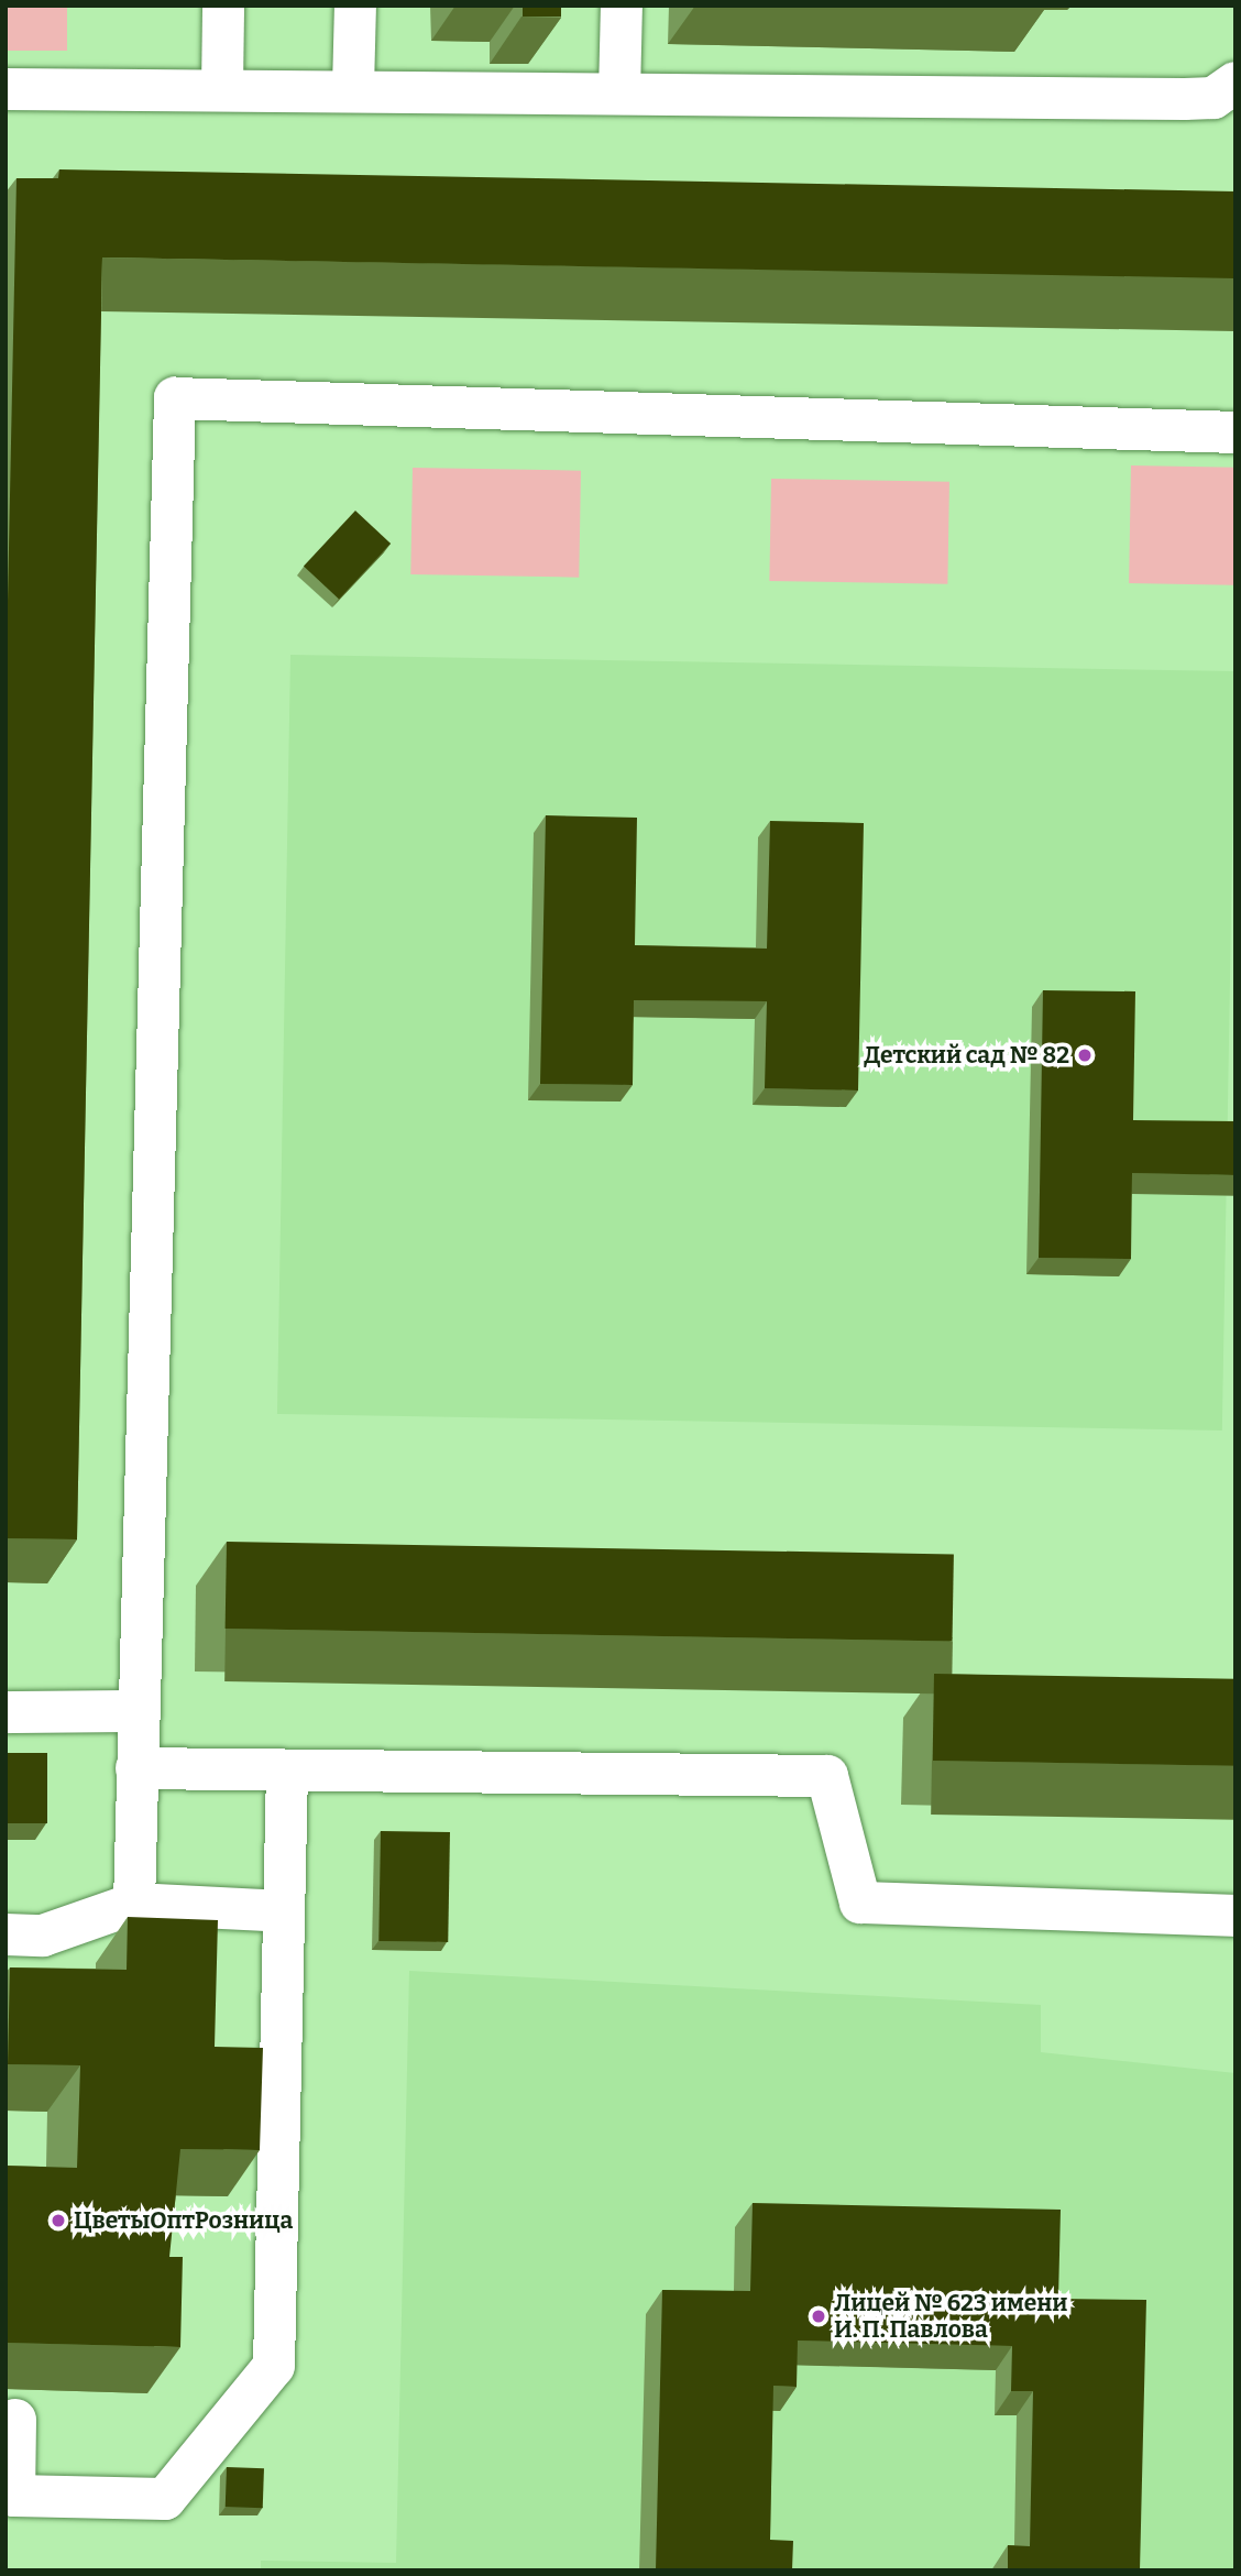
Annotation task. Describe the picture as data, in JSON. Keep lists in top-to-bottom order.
{
  "places": ["Детский сад № 82", "ЦветыОптРозница", "Лицей № 623 имени И. П. Павлова"]
}
